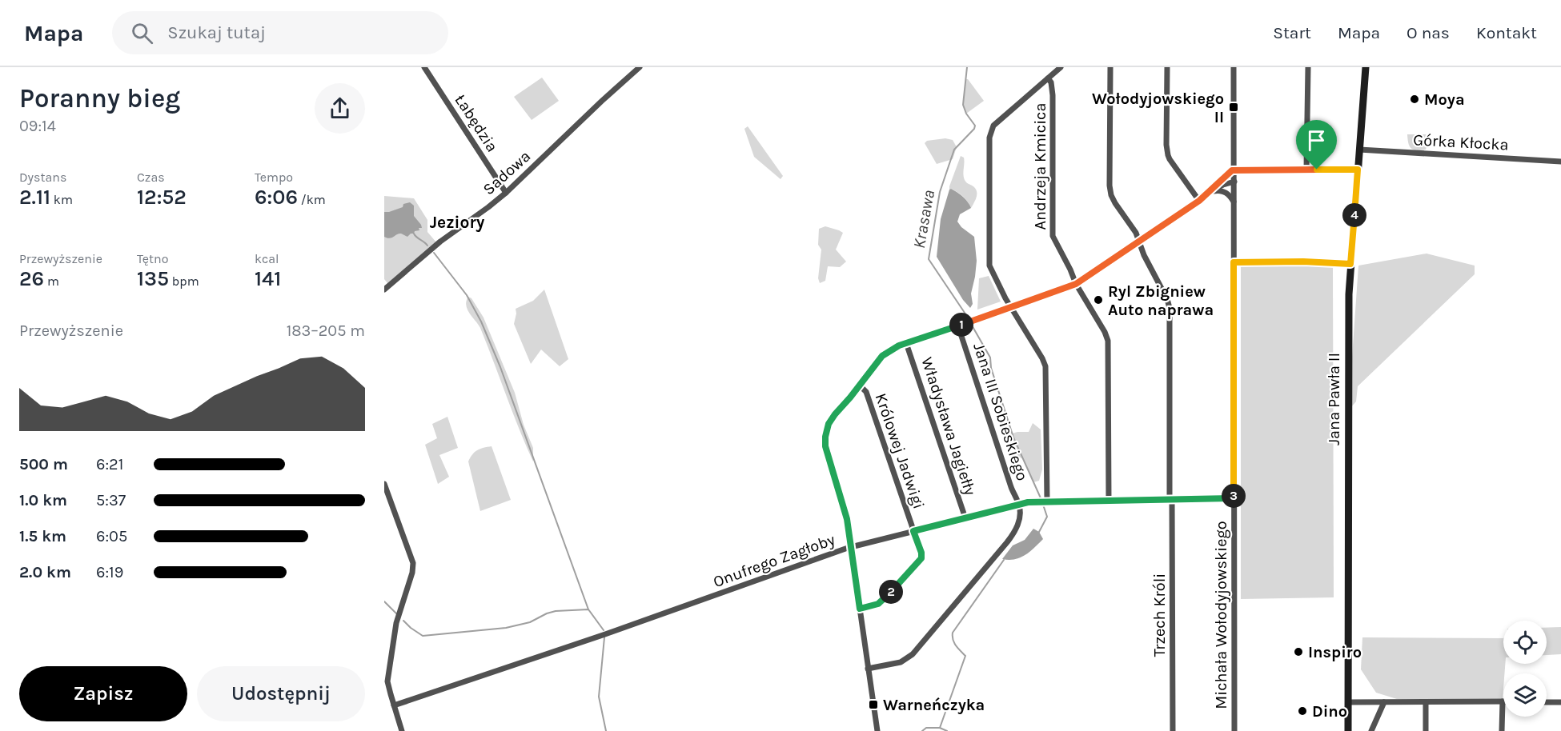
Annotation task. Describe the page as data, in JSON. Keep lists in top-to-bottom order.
{
  "streets": {
    "main road": ["Jana Pawła II"],
    "street": [
      "Łabędzia",
      "Górka Kłocka",
      "Andrzeja Kmicica",
      "Sadowa",
      "Jana III Sobieskiego",
      "Władysława Jagiełły",
      "Królowej Jadwigi",
      "Onufrego Zagłoby",
      "Trzech Króli",
      "Michała Wołodyjowskiego"
    ]
  },
  "crossings": [
    ["Łabędzia", "Sadowa"],
    ["Górka Kłocka", "Jana Pawła II"],
    ["Andrzeja Kmicica", "Onufrego Zagłoby"],
    ["Jana III Sobieskiego", "Onufrego Zagłoby"],
    ["Władysława Jagiełły", "Onufrego Zagłoby"],
    ["Królowej Jadwigi", "Onufrego Zagłoby"],
    ["Onufrego Zagłoby", "Trzech Króli"],
    ["Onufrego Zagłoby", "Michała Wołodyjowskiego"]
  ],
  "districts": ["Jeziory"],
  "water": ["Krasawa"],
  "places": {
    "other": [
      "Moya",
      "Ryl Zbigniew Auto naprawa",
      "Inspiro",
      "Dino"
    ],
    "transit": ["Wołodyjowskiego II", "Warneńczyka"]
  },
  "page": {
    "header": "Mapa",
    "search": "Szukaj tutaj",
    "nav": [
      "Start",
      "Mapa",
      "O nas",
      "Kontakt"
    ],
    "heading": ["Poranny bieg", "09:14"],
    "stats": [
      ["Dystans", "2.11 km"],
      ["Czas", "12:52"],
      ["Tempo", "6:06 /km"],
      ["Przewyższenie", "26 m"],
      ["Tętno", "135 bpm"],
      ["kcal", "141"]
    ],
    "pins": [
      "4",
      "1",
      "3",
      "2"
    ],
    "chart": ["Przewyższenie", "183–205 m"],
    "list": [
      {
        "name": "500 m",
        "note": "6:21"
      },
      {
        "name": "1.0 km",
        "note": "5:37"
      },
      {
        "name": "1.5 km",
        "note": "6:05"
      },
      {
        "name": "2.0 km",
        "note": "6:19"
      }
    ],
    "buttons": ["Zapisz", "Udostępnij"]
  }
}
